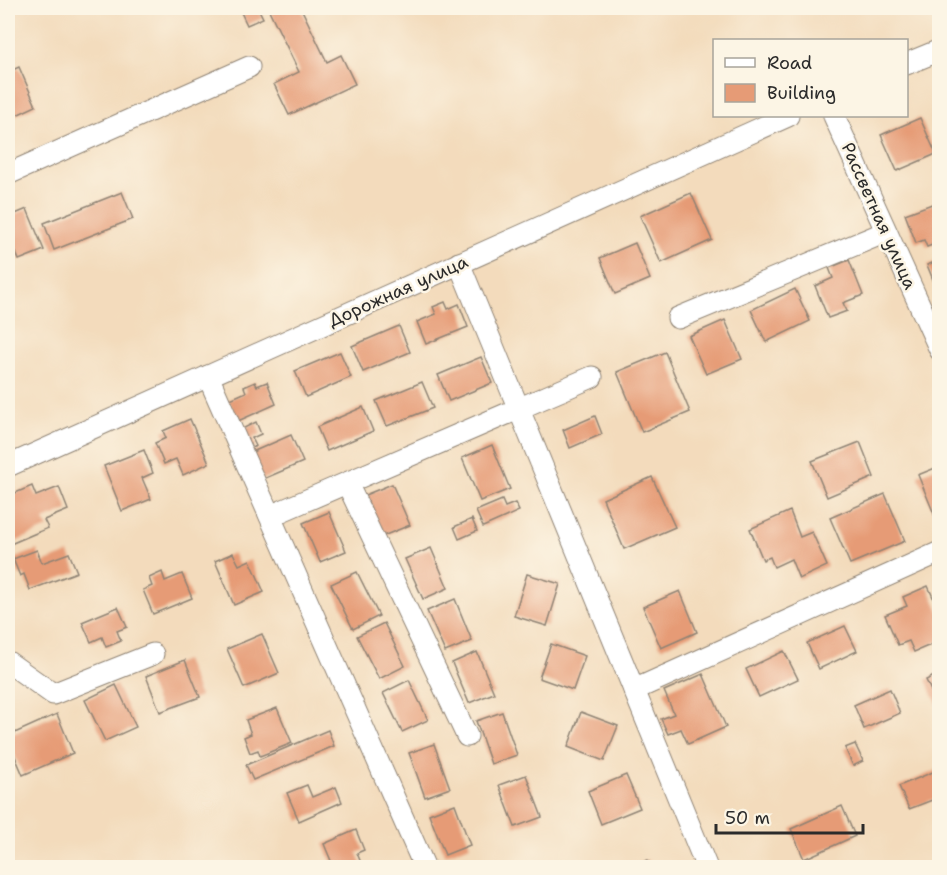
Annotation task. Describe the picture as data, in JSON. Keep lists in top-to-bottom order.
{
  "streets": {
    "street": ["Рассветная улица", "Дорожная улица"]
  },
  "legend": ["Road", "Building"],
  "scale_bar": "50 m"
}
